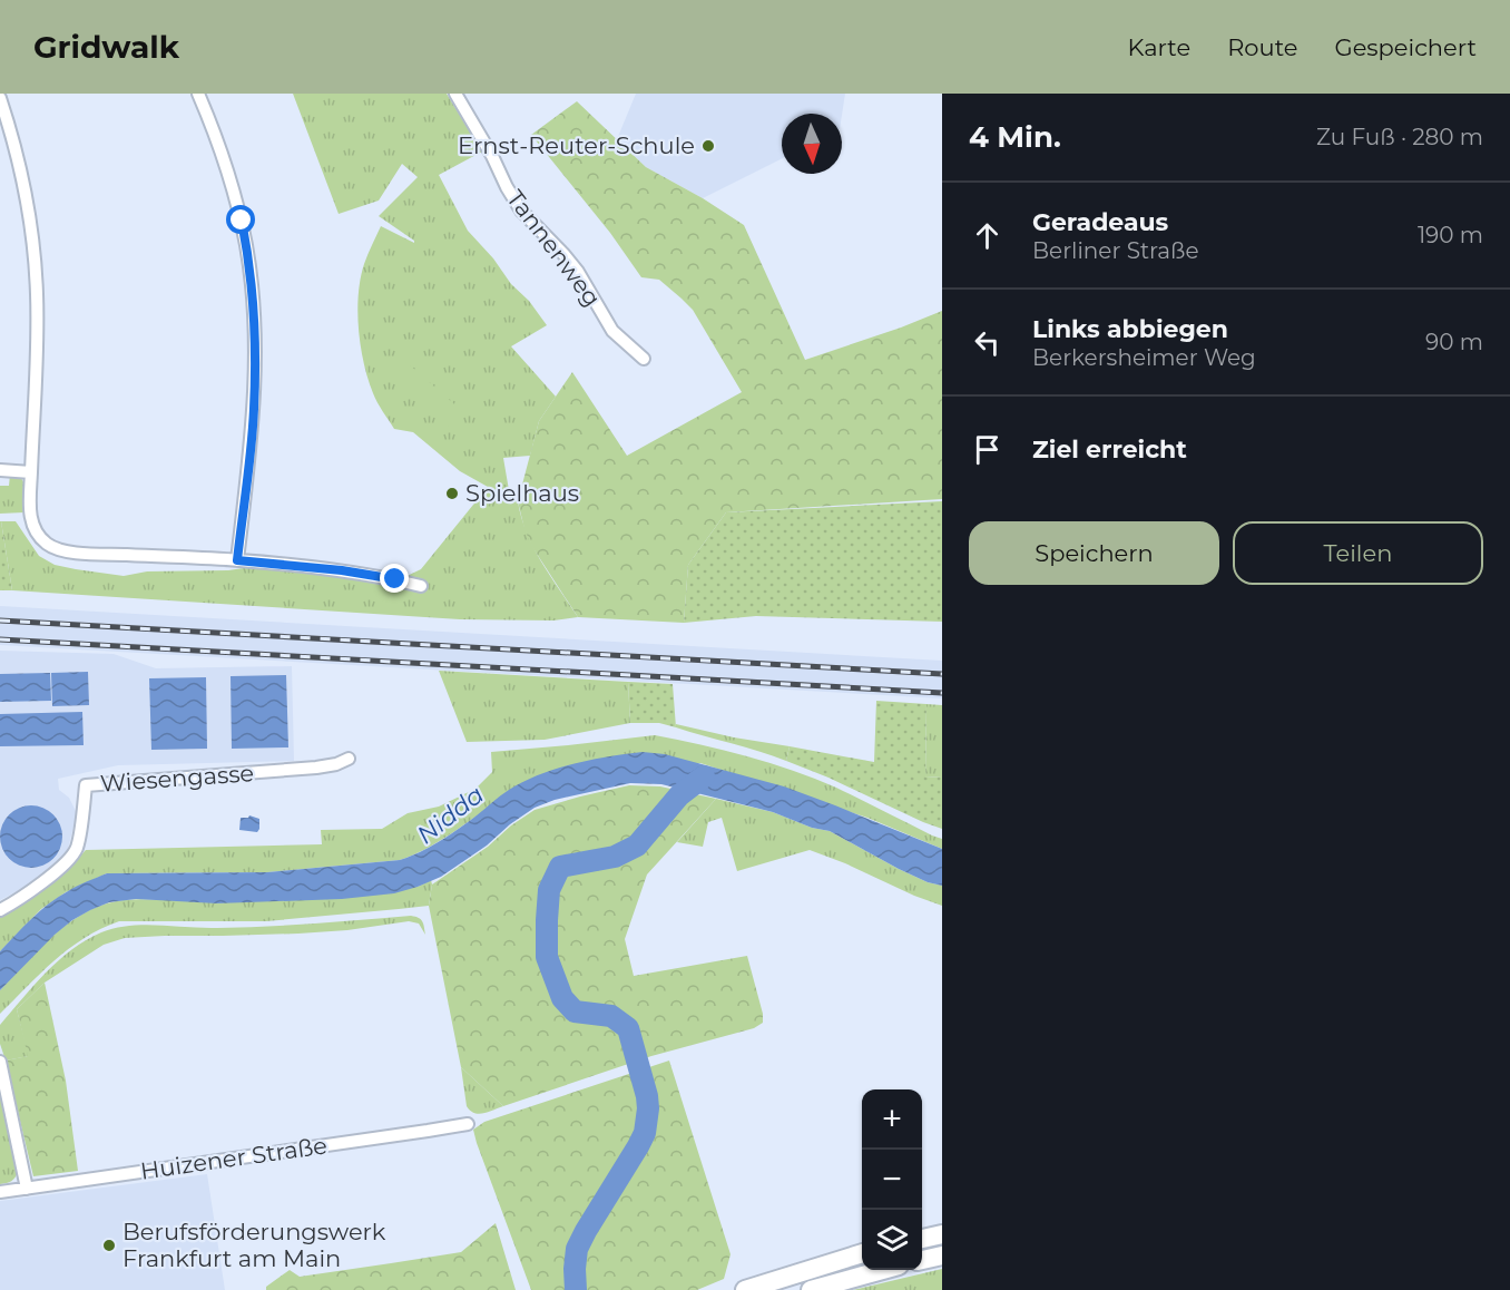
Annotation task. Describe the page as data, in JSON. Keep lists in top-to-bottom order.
{
  "streets": {
    "street": ["Tannenweg", "Wiesengasse", "Huizener Straße"]
  },
  "water": ["Nidda"],
  "places": ["Ernst-Reuter-Schule", "Spielhaus", "Berufsförderungswerk Frankfurt am Main"],
  "north": "bottom",
  "page": {
    "header": "Gridwalk",
    "nav": ["Karte", "Route", "Gespeichert"],
    "heading": ["4 Min.", "Zu Fuß · 280 m"],
    "list": [
      ["Geradeaus", "Berliner Straße", "190 m"],
      ["Links abbiegen", "Berkersheimer Weg", "90 m"],
      "Ziel erreicht"
    ],
    "buttons": ["Speichern", "Teilen"],
    "map_buttons": ["+", "−"]
  }
}
